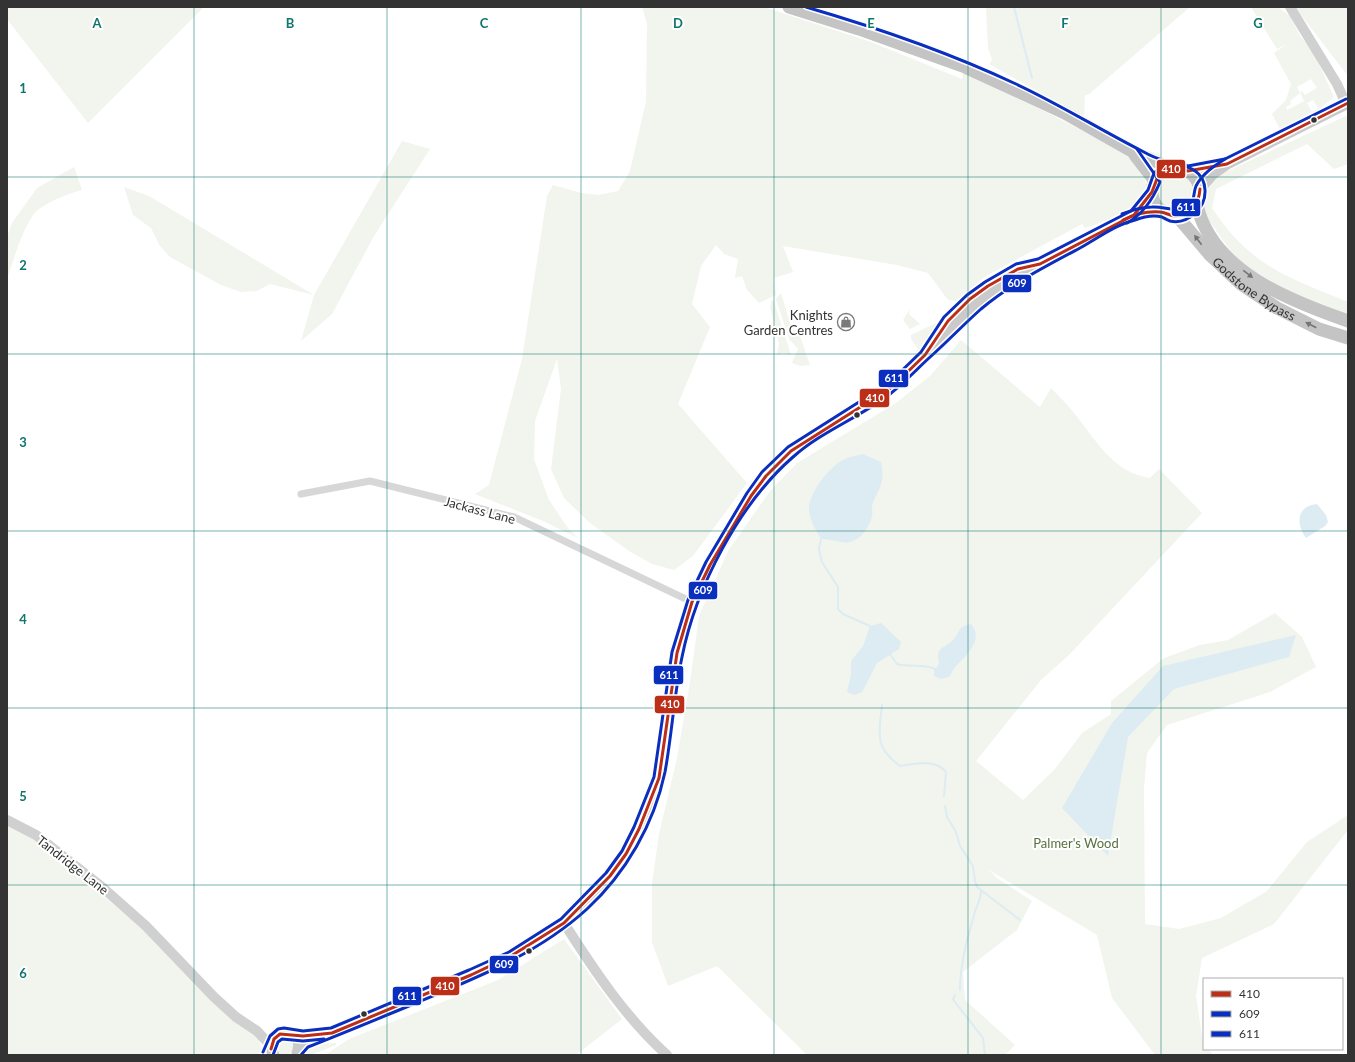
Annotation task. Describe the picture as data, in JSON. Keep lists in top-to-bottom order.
{
  "streets": {
    "highway": ["Godstone Bypass"],
    "street": ["Jackass Lane", "Tandridge Lane"]
  },
  "parks": ["Palmer's Wood"],
  "places": {
    "shop": ["Knights Garden Centres"]
  },
  "lines": ["transit line 609", "transit line 611", "transit line 410"],
  "legend": ["410", "609", "611"],
  "grid": {
    "columns": [
      "A",
      "B",
      "C",
      "D",
      "E",
      "F",
      "G"
    ],
    "rows": [
      "1",
      "2",
      "3",
      "4",
      "5",
      "6"
    ]
  }
}
